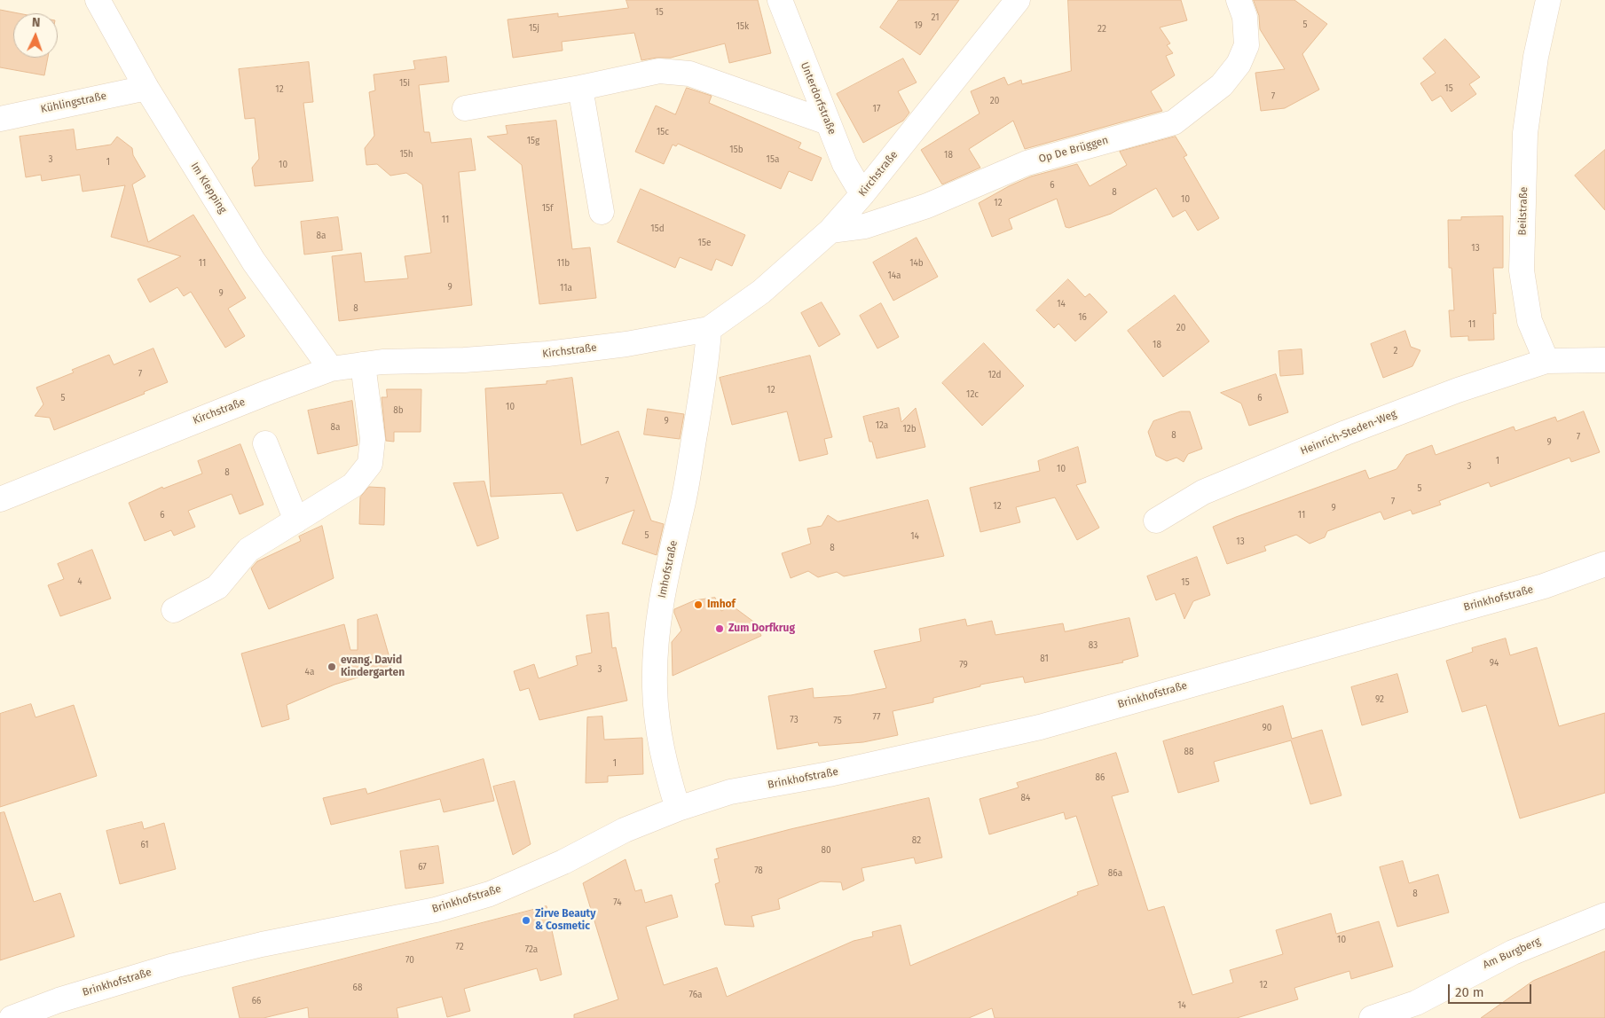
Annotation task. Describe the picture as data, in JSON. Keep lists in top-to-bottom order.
{
  "streets": {
    "street": [
      "Unterdorfstraße",
      "Kühlingstraße",
      "Op De Brüggen",
      "Kirchstraße",
      "Im Klepping",
      "Beilstraße",
      "Heinrich-Steden-Weg",
      "Imhofstraße",
      "Brinkhofstraße",
      "Am Burgberg"
    ]
  },
  "crossings": [
    ["Unterdorfstraße", "Kirchstraße"],
    ["Kühlingstraße", "Im Klepping"],
    ["Op De Brüggen", "Kirchstraße"],
    ["Kirchstraße", "Im Klepping"],
    ["Kirchstraße", "Imhofstraße"],
    ["Beilstraße", "Heinrich-Steden-Weg"],
    ["Imhofstraße", "Brinkhofstraße"]
  ],
  "places": [
    "Imhof",
    "Zum Dorfkrug",
    "evang. David Kindergarten",
    "Zirve Beauty & Cosmetic"
  ],
  "house_numbers": [
    "15",
    "21",
    "5",
    "19",
    "15k",
    "15j",
    "22",
    "15i",
    "15",
    "12",
    "7",
    "20",
    "17",
    "15c",
    "15g",
    "15b",
    "15h",
    "18",
    "3",
    "15a",
    "1",
    "10",
    "6",
    "8",
    "10",
    "12",
    "15f",
    "11",
    "15d",
    "8a",
    "15e",
    "13",
    "11",
    "11b",
    "14b",
    "14a",
    "9",
    "11a",
    "9",
    "14",
    "8",
    "16",
    "11",
    "20",
    "18",
    "2",
    "7",
    "12d",
    "12",
    "12c",
    "5",
    "6",
    "10",
    "8b",
    "9",
    "12a",
    "8a",
    "12b",
    "8",
    "7",
    "9",
    "1",
    "3",
    "10",
    "8",
    "7",
    "5",
    "7",
    "12",
    "9",
    "6",
    "11",
    "5",
    "14",
    "13",
    "8",
    "4",
    "15",
    "83",
    "81",
    "94",
    "79",
    "3",
    "4a",
    "92",
    "77",
    "73",
    "75",
    "90",
    "88",
    "1",
    "86",
    "84",
    "82",
    "61",
    "80",
    "67",
    "78",
    "86a",
    "8",
    "74",
    "10",
    "72",
    "72a",
    "70",
    "12",
    "68",
    "76a",
    "66",
    "14"
  ],
  "scale_bar": "20 m",
  "north": "top"
}
